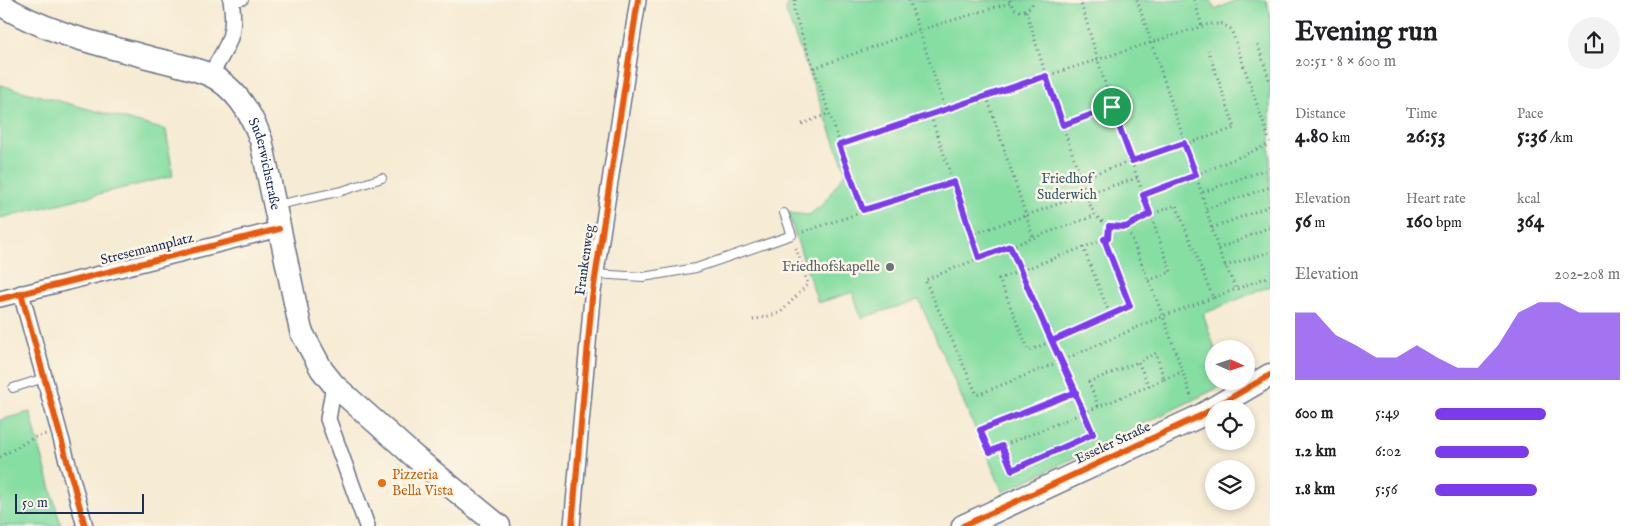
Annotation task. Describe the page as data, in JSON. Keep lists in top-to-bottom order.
{
  "streets": {
    "main road": ["Suderwichstraße", "Esseler Straße"],
    "street": ["Stresemannplatz", "Frankenweg"]
  },
  "crossings": [
    ["Suderwichstraße", "Stresemannplatz"]
  ],
  "parks": ["Friedhof Suderwich"],
  "places": ["Friedhofskapelle", "Pizzeria Bella Vista"],
  "scale_bar": "50 m",
  "north": "right",
  "page": {
    "heading": ["Evening run", "20:51 · 8 × 600 m"],
    "stats": [
      ["Distance", "4.80 km"],
      ["Time", "26:53"],
      ["Pace", "5:36 /km"],
      ["Elevation", "56 m"],
      ["Heart rate", "160 bpm"],
      ["kcal", "364"]
    ],
    "chart": ["Elevation", "202–208 m"],
    "list": [
      {
        "name": "600 m",
        "note": "5:49"
      },
      {
        "name": "1.2 km",
        "note": "6:02"
      },
      {
        "name": "1.8 km",
        "note": "5:56"
      }
    ],
    "scale": "50 m"
  }
}
